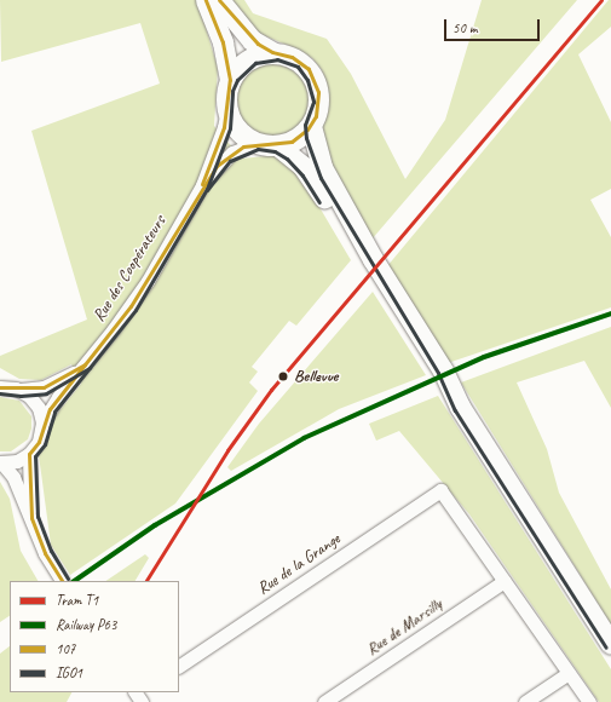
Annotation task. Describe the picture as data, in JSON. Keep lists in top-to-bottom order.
{
  "streets": {
    "street": ["Rue des Coopérateurs", "Rue de la Grange", "Rue de Marsilly"]
  },
  "crossings": [
    ["Rue de la Grange", "Rue de Marsilly"]
  ],
  "places": ["Bellevue"],
  "lines": [
    "tram line T1",
    "transit line 107",
    "transit line IGO1",
    "rail line P63"
  ],
  "legend": [
    "Tram T1",
    "Railway P63",
    "107",
    "IGO1"
  ],
  "scale_bar": "50 m"
}
